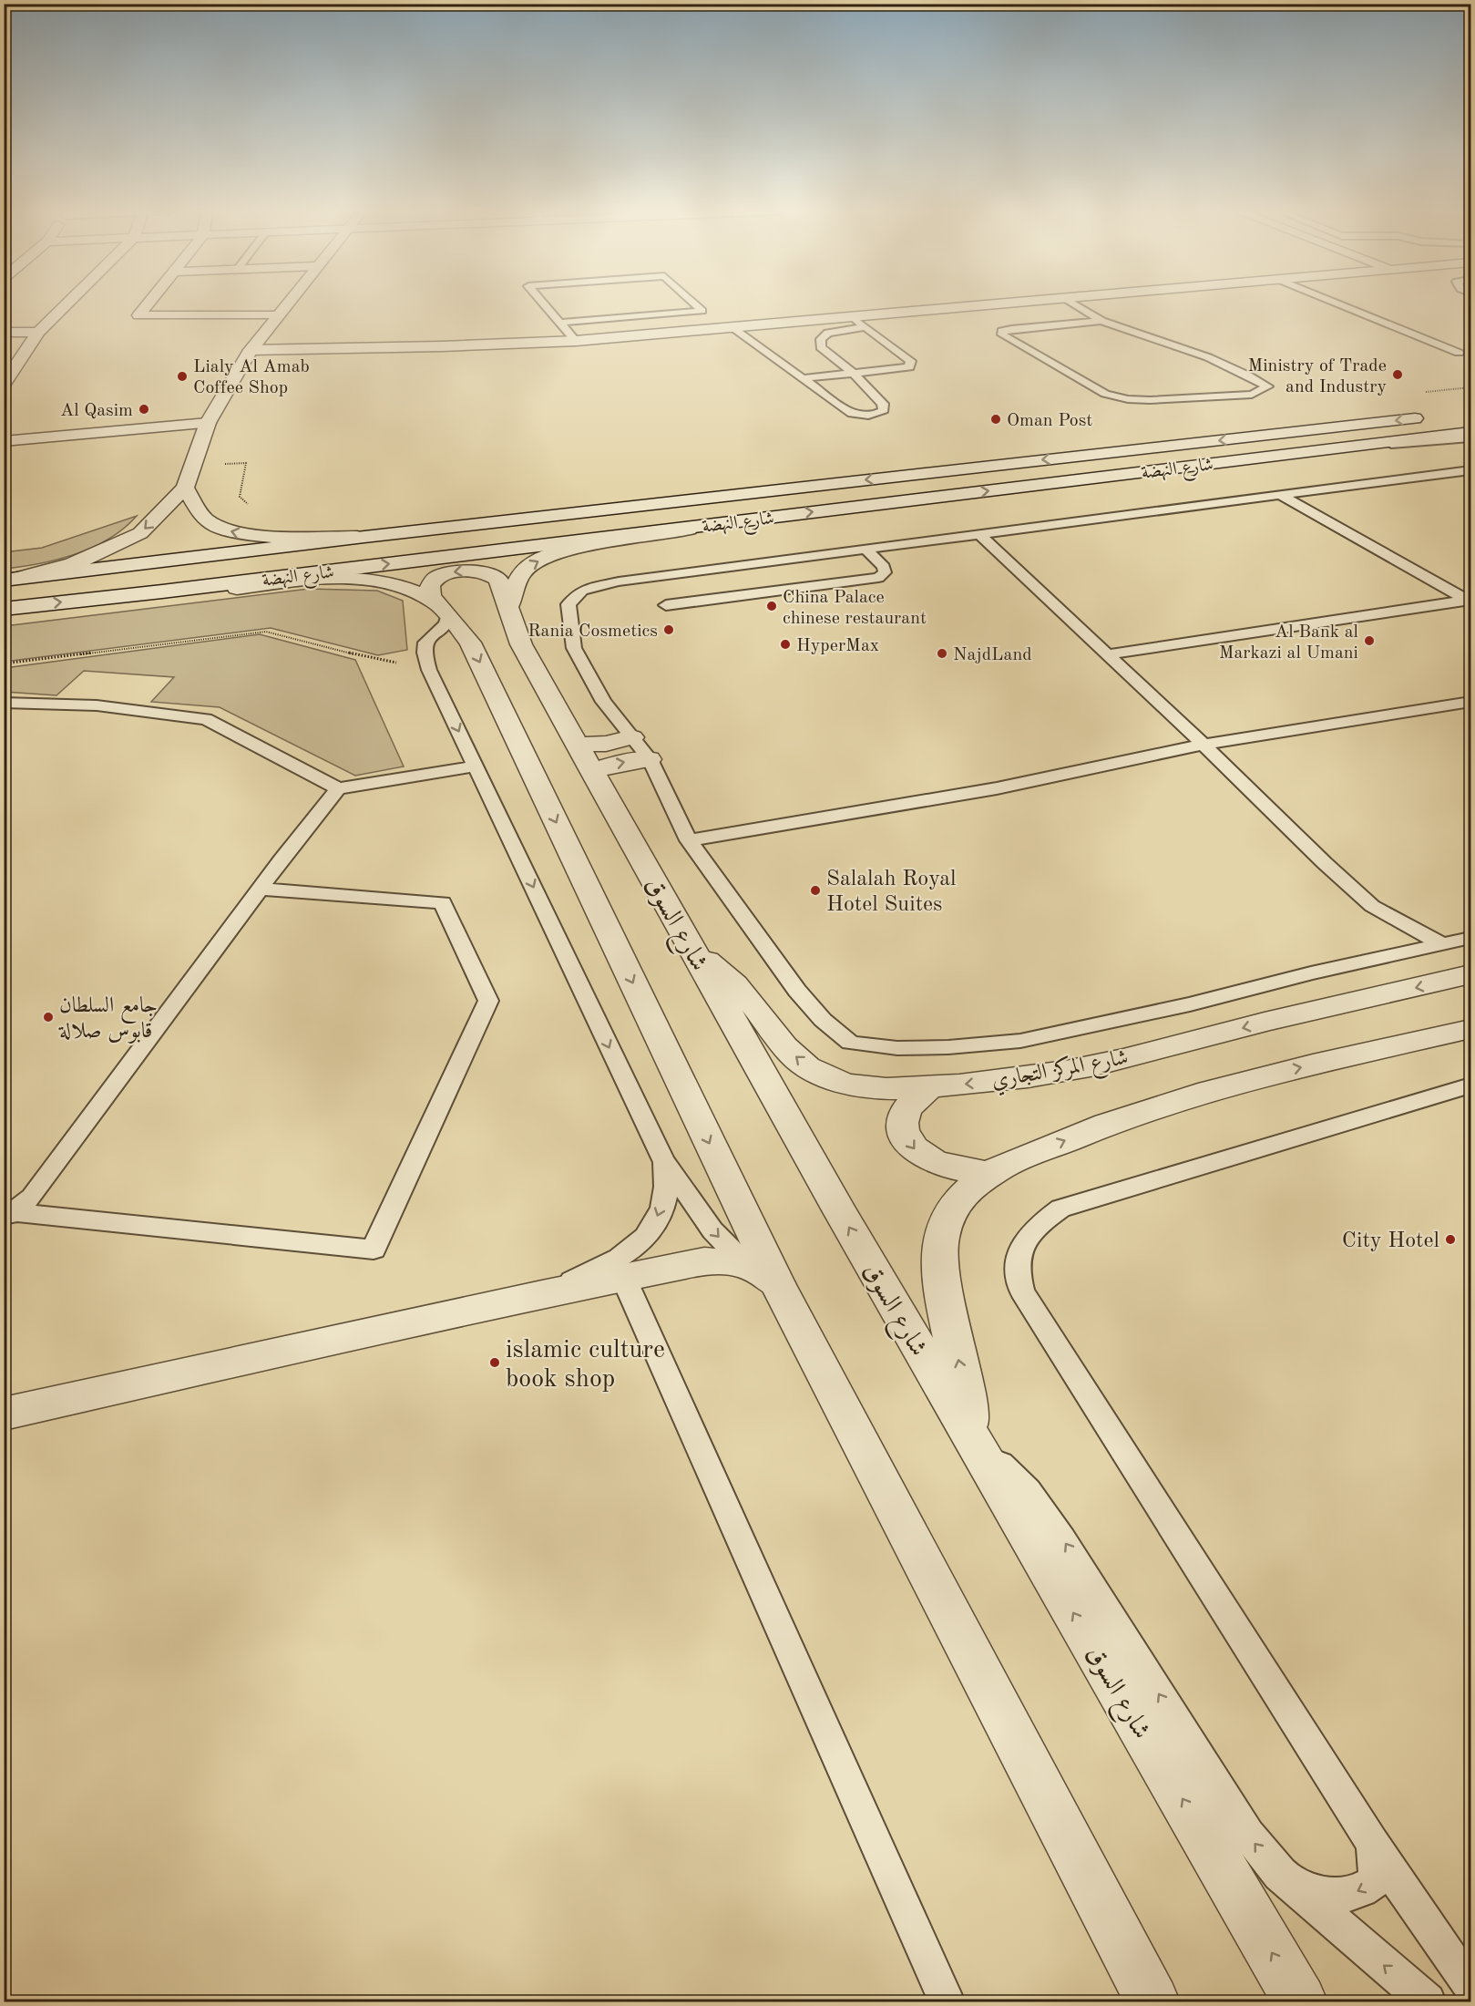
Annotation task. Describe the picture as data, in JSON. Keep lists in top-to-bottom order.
{
  "streets": {
    "street": ["شارع النهضة", "شارع السوق", "شارع المركز التجاري"]
  },
  "crossings": [
    ["شارع السوق", "شارع المركز التجاري"]
  ],
  "places": [
    "Ministry of Trade and Industry",
    "Lialy Al Amab Coffee Shop",
    "Al Qasim",
    "Oman Post",
    "China Palace chinese restaurant",
    "Rania Cosmetics",
    "Al Bank al Markazi al Umani",
    "HyperMax",
    "NajdLand",
    "Salalah Royal Hotel Suites",
    "جامع السلطان قابوس صلالة",
    "City Hotel",
    "islamic culture book shop"
  ]
}
